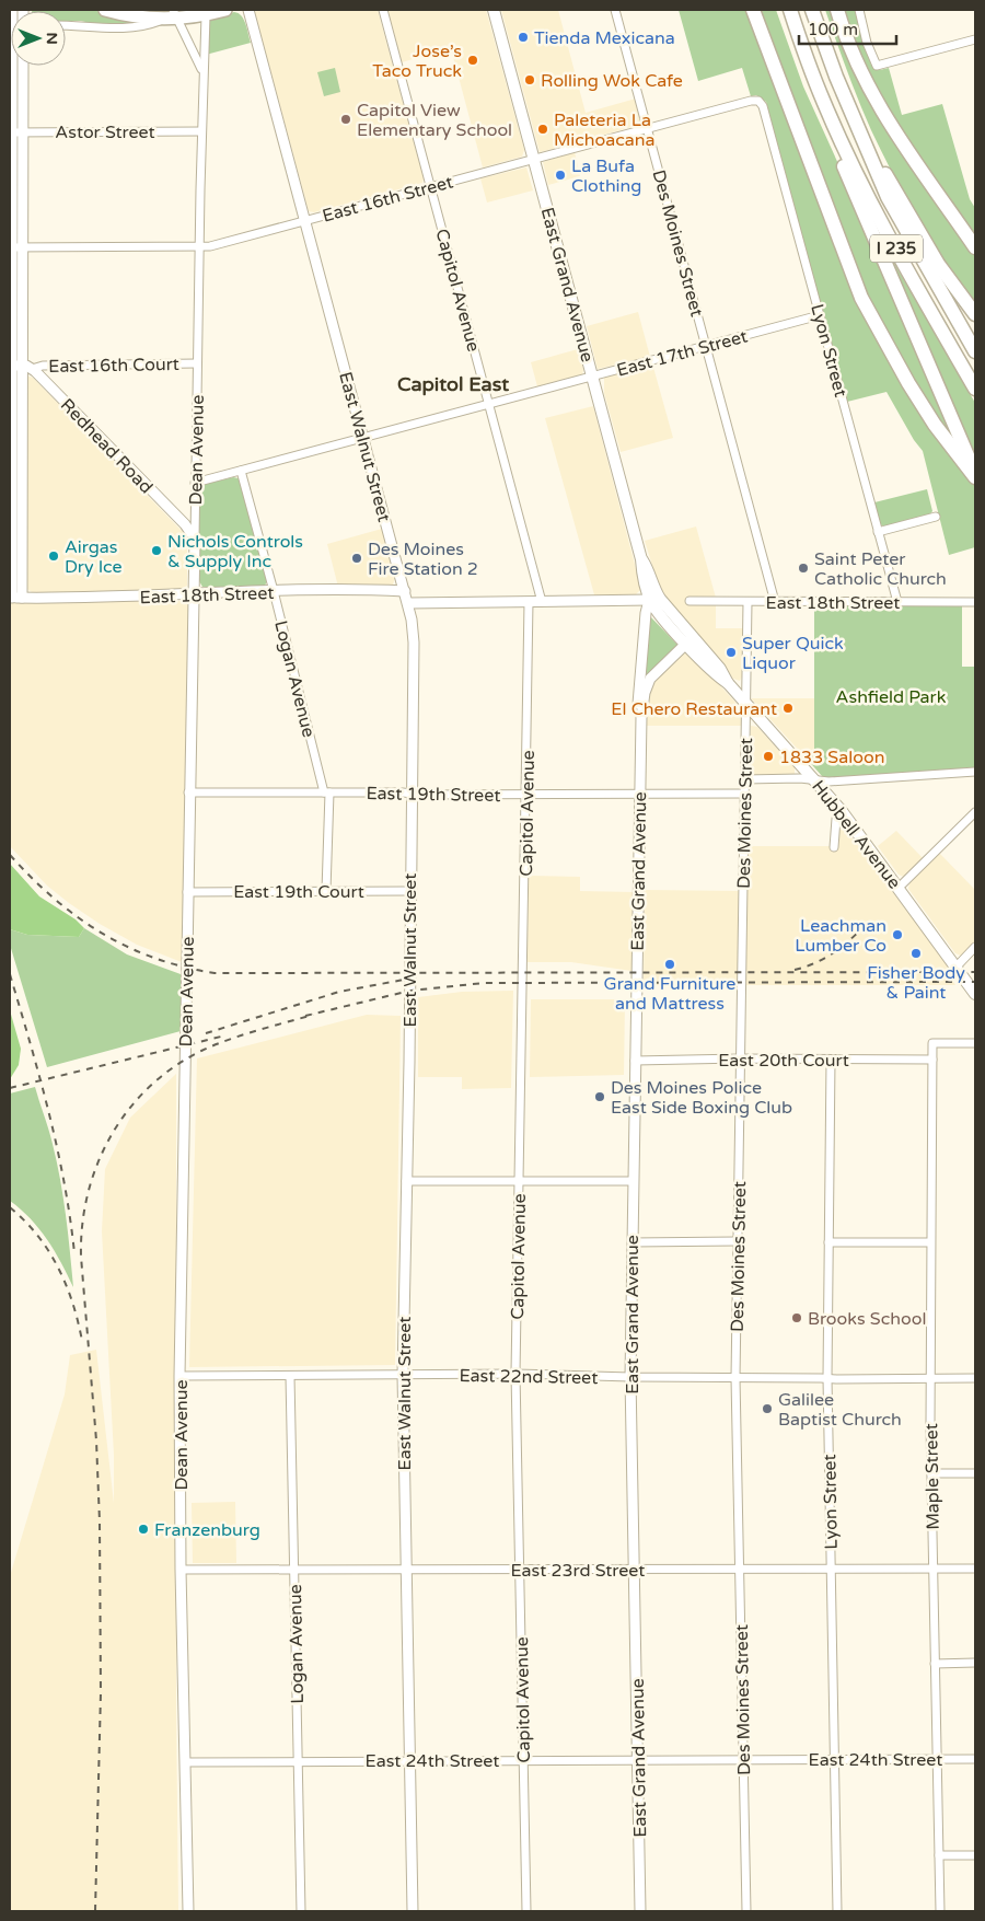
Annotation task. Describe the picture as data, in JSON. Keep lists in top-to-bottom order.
{
  "streets": {
    "highway": ["I 235"],
    "main road": ["East Grand Avenue", "Hubbell Avenue"],
    "street": [
      "Astor Street",
      "East 16th Street",
      "Des Moines Street",
      "Capitol Avenue",
      "Lyon Street",
      "East 17th Street",
      "East 16th Court",
      "Redhead Road",
      "East Walnut Street",
      "Dean Avenue",
      "East 18th Street",
      "Logan Avenue",
      "East 19th Street",
      "East 19th Court",
      "East 20th Court",
      "East 22nd Street",
      "Maple Street",
      "East 23rd Street",
      "East 24th Street"
    ]
  },
  "crossings": [
    ["Astor Street", "Dean Avenue"],
    ["East 16th Street", "Des Moines Street"],
    ["East 16th Street", "East Grand Avenue"],
    ["East 16th Street", "Capitol Avenue"],
    ["East 16th Street", "Lyon Street"],
    ["East 16th Street", "East Walnut Street"],
    ["East 16th Street", "Dean Avenue"],
    ["Des Moines Street", "East 17th Street"],
    ["Des Moines Street", "East 18th Street"],
    ["Des Moines Street", "East 19th Street"],
    ["Des Moines Street", "Hubbell Avenue"],
    ["Des Moines Street", "East 20th Court"],
    ["Des Moines Street", "East 22nd Street"],
    ["Des Moines Street", "East 23rd Street"],
    ["Des Moines Street", "East 24th Street"],
    ["East Grand Avenue", "East 17th Street"],
    ["East Grand Avenue", "East 19th Street"],
    ["East Grand Avenue", "Hubbell Avenue"],
    ["East Grand Avenue", "East 20th Court"],
    ["East Grand Avenue", "East 22nd Street"],
    ["East Grand Avenue", "East 23rd Street"],
    ["East Grand Avenue", "East 24th Street"],
    ["Capitol Avenue", "East 17th Street"],
    ["Capitol Avenue", "East 19th Street"],
    ["Capitol Avenue", "East 22nd Street"],
    ["Capitol Avenue", "East 23rd Street"],
    ["Capitol Avenue", "East 24th Street"],
    ["Lyon Street", "East 17th Street"],
    ["Lyon Street", "East 18th Street"],
    ["Lyon Street", "East 20th Court"],
    ["Lyon Street", "East 22nd Street"],
    ["Lyon Street", "East 23rd Street"],
    ["Lyon Street", "East 24th Street"],
    ["East 17th Street", "East Walnut Street"],
    ["East 17th Street", "Dean Avenue"],
    ["East 17th Street", "Logan Avenue"],
    ["East 16th Court", "Redhead Road"],
    ["East 16th Court", "Dean Avenue"],
    ["Redhead Road", "Dean Avenue"],
    ["East Walnut Street", "East 18th Street"],
    ["East Walnut Street", "East 19th Street"],
    ["East Walnut Street", "East 19th Court"],
    ["East Walnut Street", "East 22nd Street"],
    ["East Walnut Street", "East 23rd Street"],
    ["East Walnut Street", "East 24th Street"],
    ["Dean Avenue", "East 18th Street"],
    ["Dean Avenue", "East 19th Street"],
    ["Dean Avenue", "East 19th Court"],
    ["Dean Avenue", "East 22nd Street"],
    ["Dean Avenue", "East 23rd Street"],
    ["Dean Avenue", "East 24th Street"],
    ["East 18th Street", "Logan Avenue"],
    ["Logan Avenue", "East 19th Street"],
    ["Logan Avenue", "East 19th Court"],
    ["Logan Avenue", "East 22nd Street"],
    ["Logan Avenue", "East 23rd Street"],
    ["Logan Avenue", "East 24th Street"],
    ["East 20th Court", "Maple Street"],
    ["East 22nd Street", "Maple Street"],
    ["Maple Street", "East 23rd Street"],
    ["Maple Street", "East 24th Street"]
  ],
  "districts": ["Capitol East"],
  "parks": ["Ashfield Park"],
  "places": [
    "Tienda Mexicana",
    "Jose’s Taco Truck",
    "Rolling Wok Cafe",
    "Capitol View Elementary School",
    "Paleteria La Michoacana",
    "La Bufa Clothing",
    "Nichols Controls & Supply Inc",
    "Airgas Dry Ice",
    "Des Moines Fire Station 2",
    "Saint Peter Catholic Church",
    "Super Quick Liquor",
    "El Chero Restaurant",
    "1833 Saloon",
    "Leachman Lumber Co",
    "Fisher Body & Paint",
    "Grand Furniture and Mattress",
    "Des Moines Police East Side Boxing Club",
    "Brooks School",
    "Galilee Baptist Church",
    "Franzenburg"
  ],
  "scale_bar": "100 m",
  "north": "right"
}
